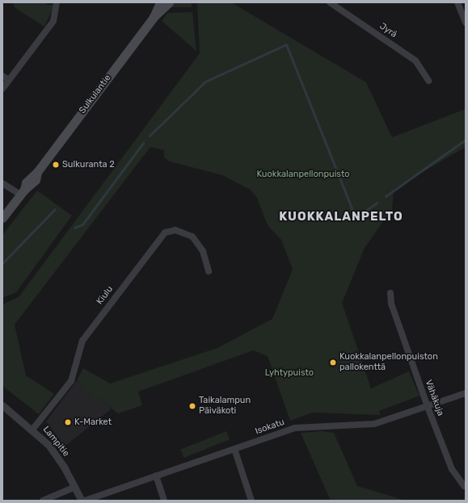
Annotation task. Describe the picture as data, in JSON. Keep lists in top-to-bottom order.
{
  "streets": {
    "main road": ["Sulkulantie"],
    "street": [
      "Jyrä",
      "Kiulu",
      "Vähäkuja",
      "Isokatu",
      "Lampitie"
    ]
  },
  "crossings": [
    ["Kiulu", "Lampitie"],
    ["Vähäkuja", "Isokatu"]
  ],
  "districts": ["KUOKKALANPELTO"],
  "parks": ["Kuokkalanpellonpuisto", "Lyhtypuisto"],
  "places": [
    "Sulkuranta 2",
    "Kuokkalanpellonpuiston pallokenttä",
    "Taikalampun Päiväkoti",
    "K-Market"
  ]
}
